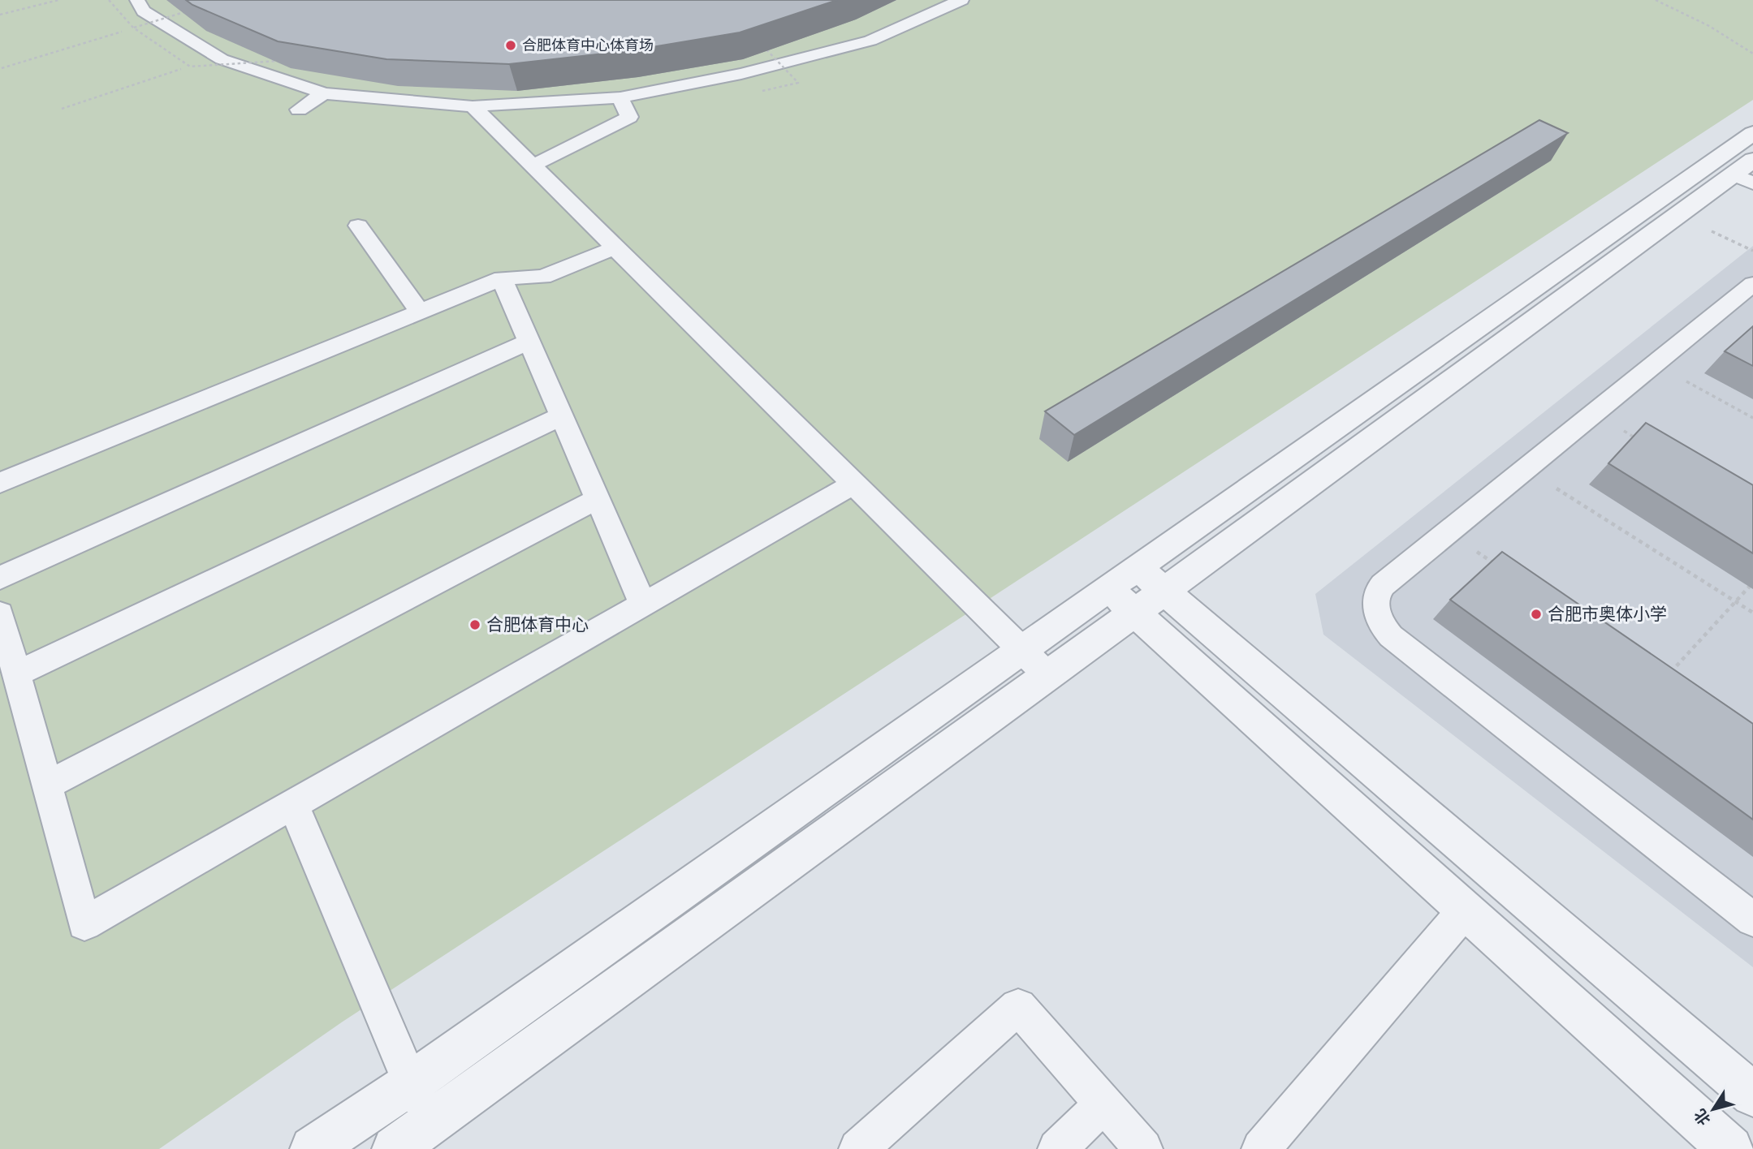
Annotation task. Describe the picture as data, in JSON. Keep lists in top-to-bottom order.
{
  "places": ["合肥体育中心体育场", "合肥市奥体小学", "合肥体育中心"],
  "north": "bottom left"
}
